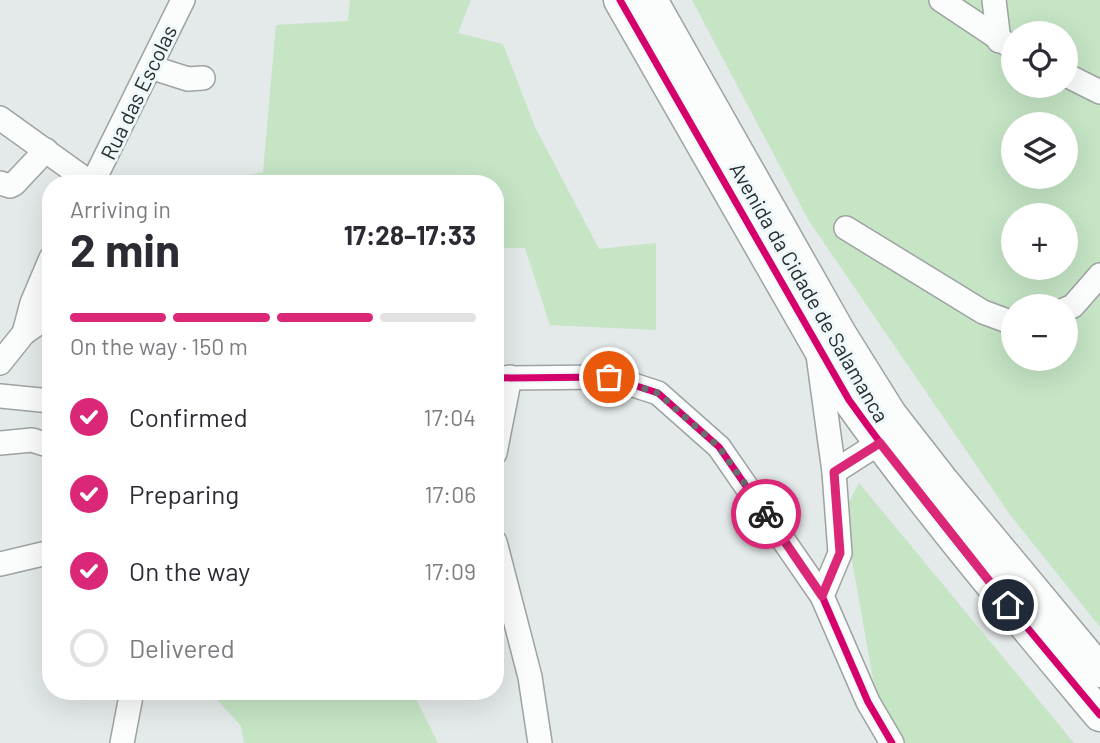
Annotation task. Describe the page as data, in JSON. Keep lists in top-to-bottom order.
{
  "streets": {
    "street": ["Rua das Escolas", "Avenida da Cidade de Salamanca"]
  },
  "page": {
    "map_buttons": ["+", "−"],
    "heading": ["2 min", "Arriving in", "17:28–17:33"],
    "bar": "On the way · 150 m",
    "list": [
      ["Confirmed", "17:04"],
      ["Preparing", "17:06"],
      ["On the way", "17:09"],
      "Delivered"
    ]
  }
}
